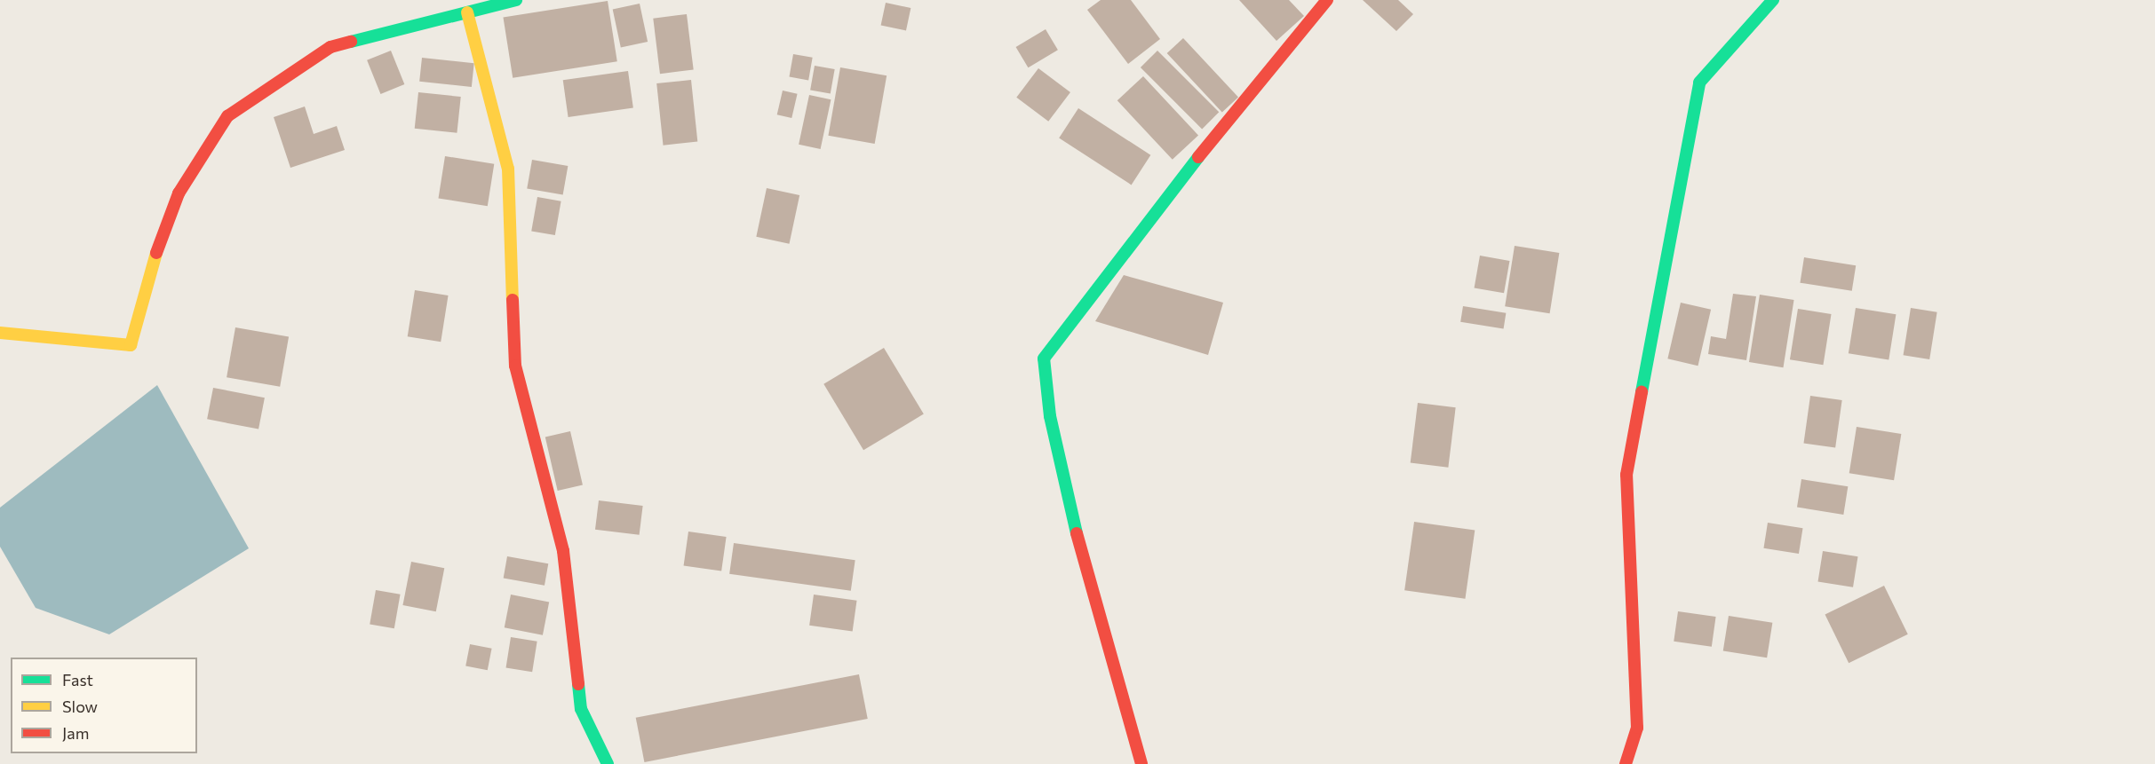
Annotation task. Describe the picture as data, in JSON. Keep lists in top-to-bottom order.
{
  "legend": ["Fast", "Slow", "Jam"]
}
